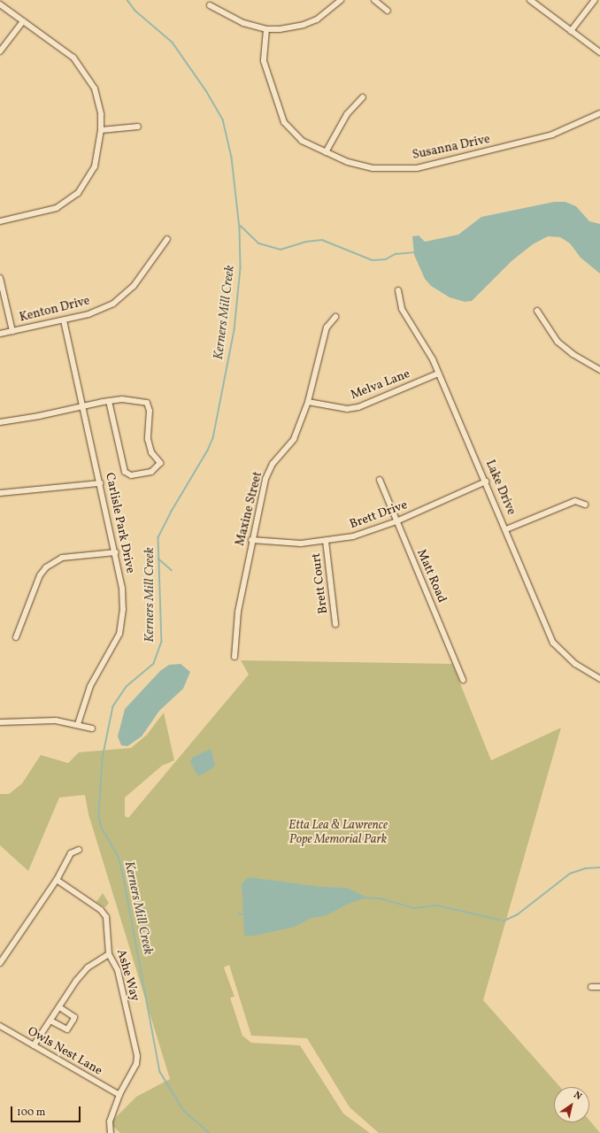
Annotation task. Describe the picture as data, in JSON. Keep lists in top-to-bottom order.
{
  "streets": {
    "street": [
      "Susanna Drive",
      "Kenton Drive",
      "Melva Lane",
      "Lake Drive",
      "Maxine Street",
      "Brett Drive",
      "Carlisle Park Drive",
      "Matt Road",
      "Brett Court",
      "Ashe Way",
      "Owls Nest Lane"
    ]
  },
  "crossings": [
    ["Kenton Drive", "Carlisle Park Drive"],
    ["Melva Lane", "Lake Drive"],
    ["Melva Lane", "Maxine Street"],
    ["Lake Drive", "Brett Drive"],
    ["Maxine Street", "Brett Drive"],
    ["Brett Drive", "Matt Road"],
    ["Brett Drive", "Brett Court"],
    ["Ashe Way", "Owls Nest Lane"]
  ],
  "water": ["Kerners Mill Creek"],
  "parks": ["Etta Lea & Lawrence Pope Memorial Park"],
  "scale_bar": "100 m",
  "north": "top right"
}
